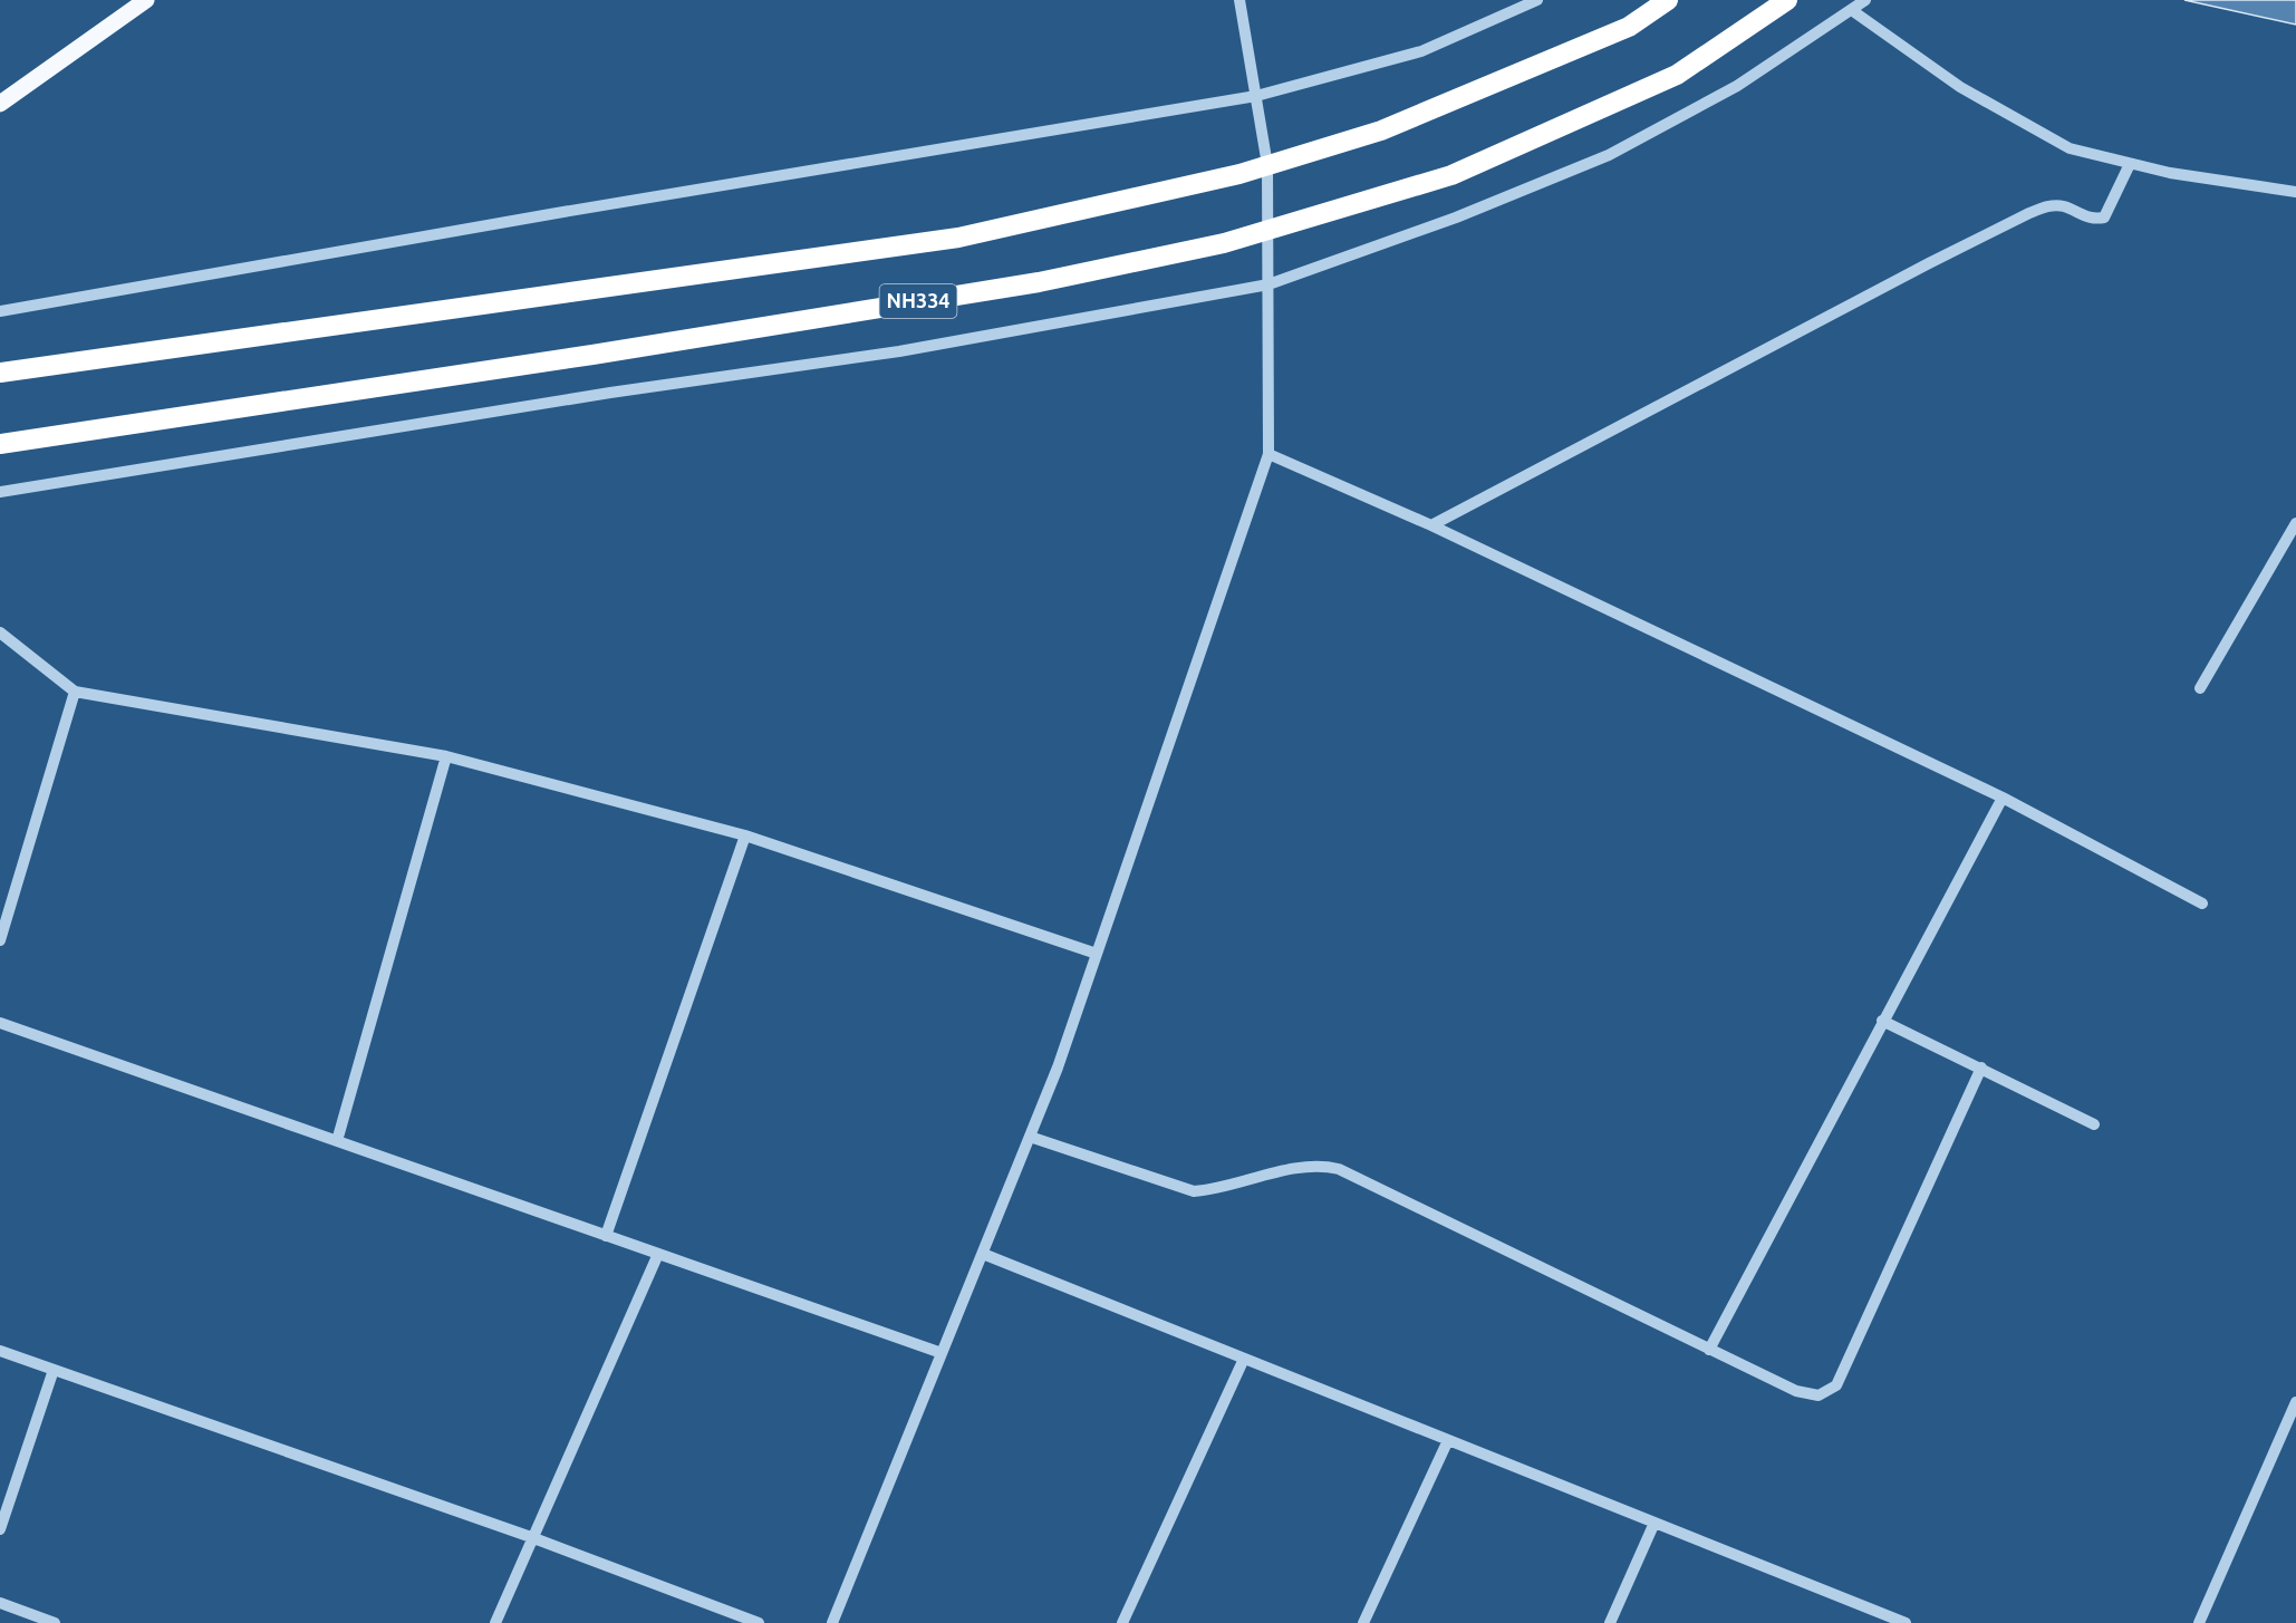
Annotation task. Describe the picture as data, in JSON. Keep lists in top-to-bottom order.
{
  "streets": {
    "highway": ["NH334"]
  }
}
